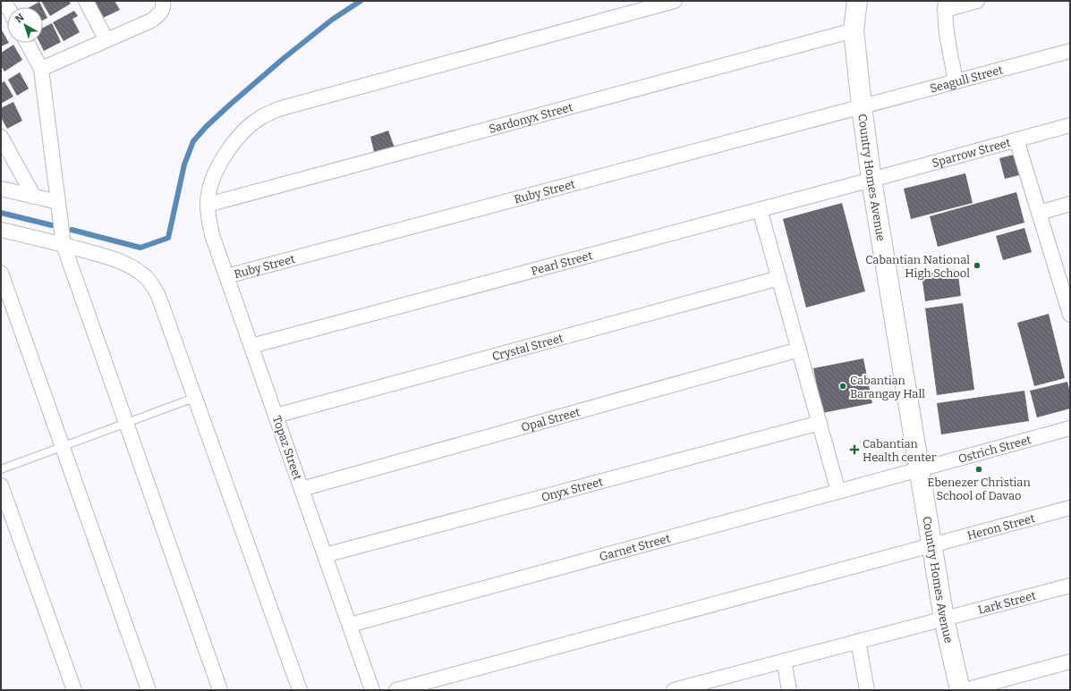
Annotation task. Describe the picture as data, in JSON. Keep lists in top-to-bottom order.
{
  "streets": {
    "main road": ["Country Homes Avenue"],
    "street": [
      "Seagull Street",
      "Sardonyx Street",
      "Sparrow Street",
      "Ruby Street",
      "Pearl Street",
      "Crystal Street",
      "Opal Street",
      "Topaz Street",
      "Ostrich Street",
      "Onyx Street",
      "Heron Street",
      "Garnet Street",
      "Lark Street"
    ]
  },
  "crossings": [
    ["Seagull Street", "Country Homes Avenue"],
    ["Seagull Street", "Ruby Street"],
    ["Sardonyx Street", "Country Homes Avenue"],
    ["Sardonyx Street", "Topaz Street"],
    ["Sparrow Street", "Country Homes Avenue"],
    ["Sparrow Street", "Pearl Street"],
    ["Country Homes Avenue", "Ruby Street"],
    ["Country Homes Avenue", "Pearl Street"],
    ["Country Homes Avenue", "Ostrich Street"],
    ["Country Homes Avenue", "Heron Street"],
    ["Country Homes Avenue", "Garnet Street"],
    ["Country Homes Avenue", "Lark Street"],
    ["Ruby Street", "Topaz Street"],
    ["Pearl Street", "Topaz Street"],
    ["Crystal Street", "Topaz Street"],
    ["Opal Street", "Topaz Street"],
    ["Topaz Street", "Onyx Street"],
    ["Topaz Street", "Garnet Street"],
    ["Ostrich Street", "Garnet Street"]
  ],
  "places": {
    "other": ["Cabantian National High School", "Cabantian Barangay Hall", "Ebenezer Christian School of Davao"],
    "health": ["Cabantian Health center"]
  },
  "north": "top left"
}
